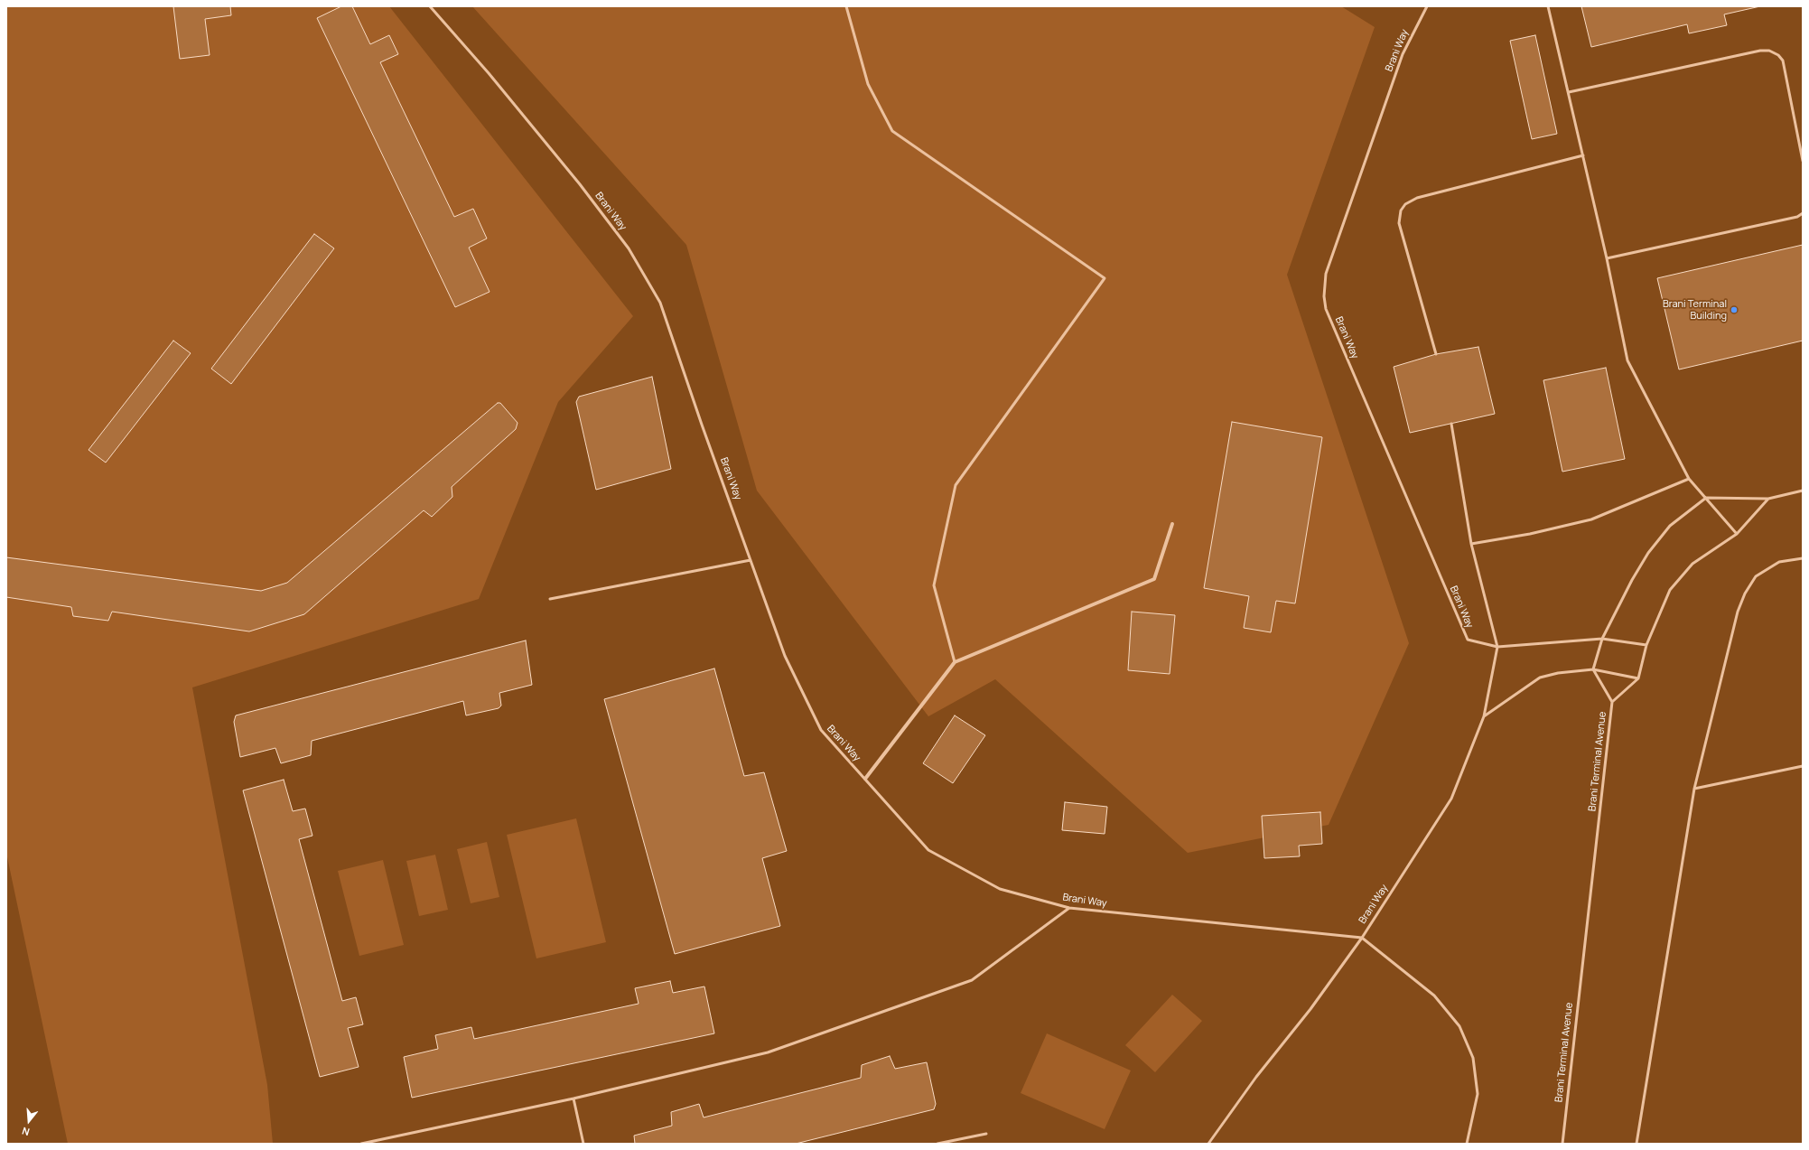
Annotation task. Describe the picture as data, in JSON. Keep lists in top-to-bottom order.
{
  "streets": {
    "lane": ["Brani Way", "Brani Terminal Avenue"]
  },
  "places": ["Brani Terminal Building"],
  "north": "bottom"
}
